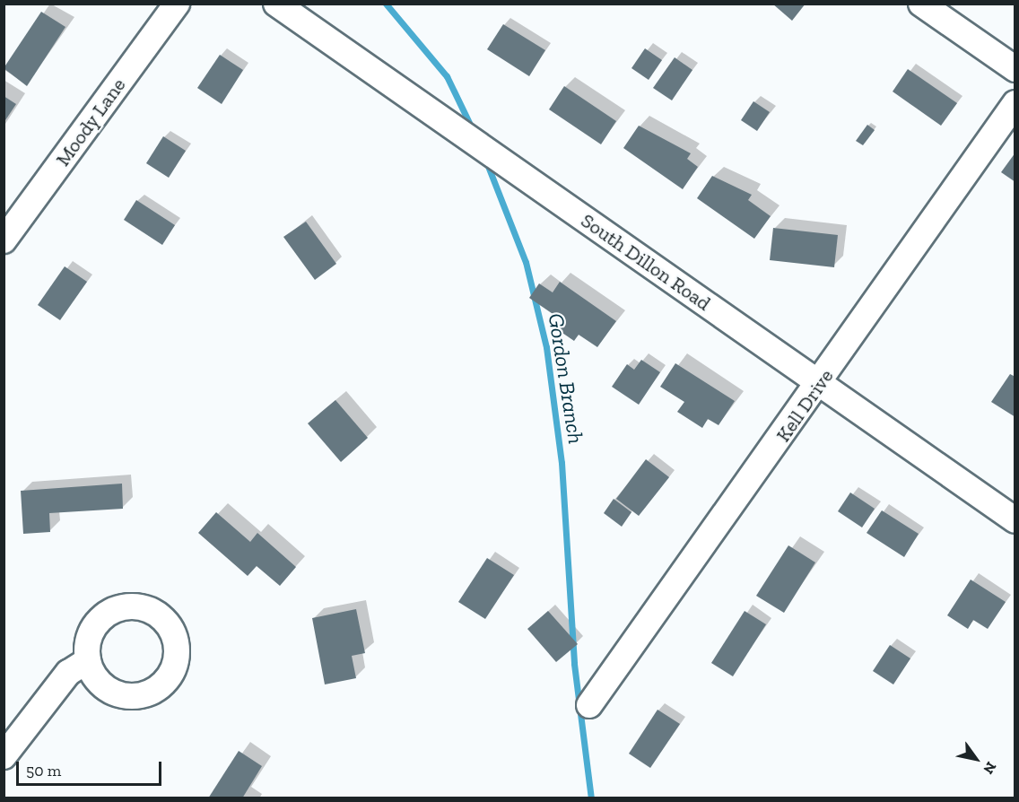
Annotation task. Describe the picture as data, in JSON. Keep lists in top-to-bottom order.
{
  "streets": {
    "street": ["Moody Lane", "South Dillon Road", "Kell Drive"]
  },
  "crossings": [
    ["South Dillon Road", "Kell Drive"]
  ],
  "water": ["Gordon Branch"],
  "scale_bar": "50 m",
  "north": "bottom right"
}
